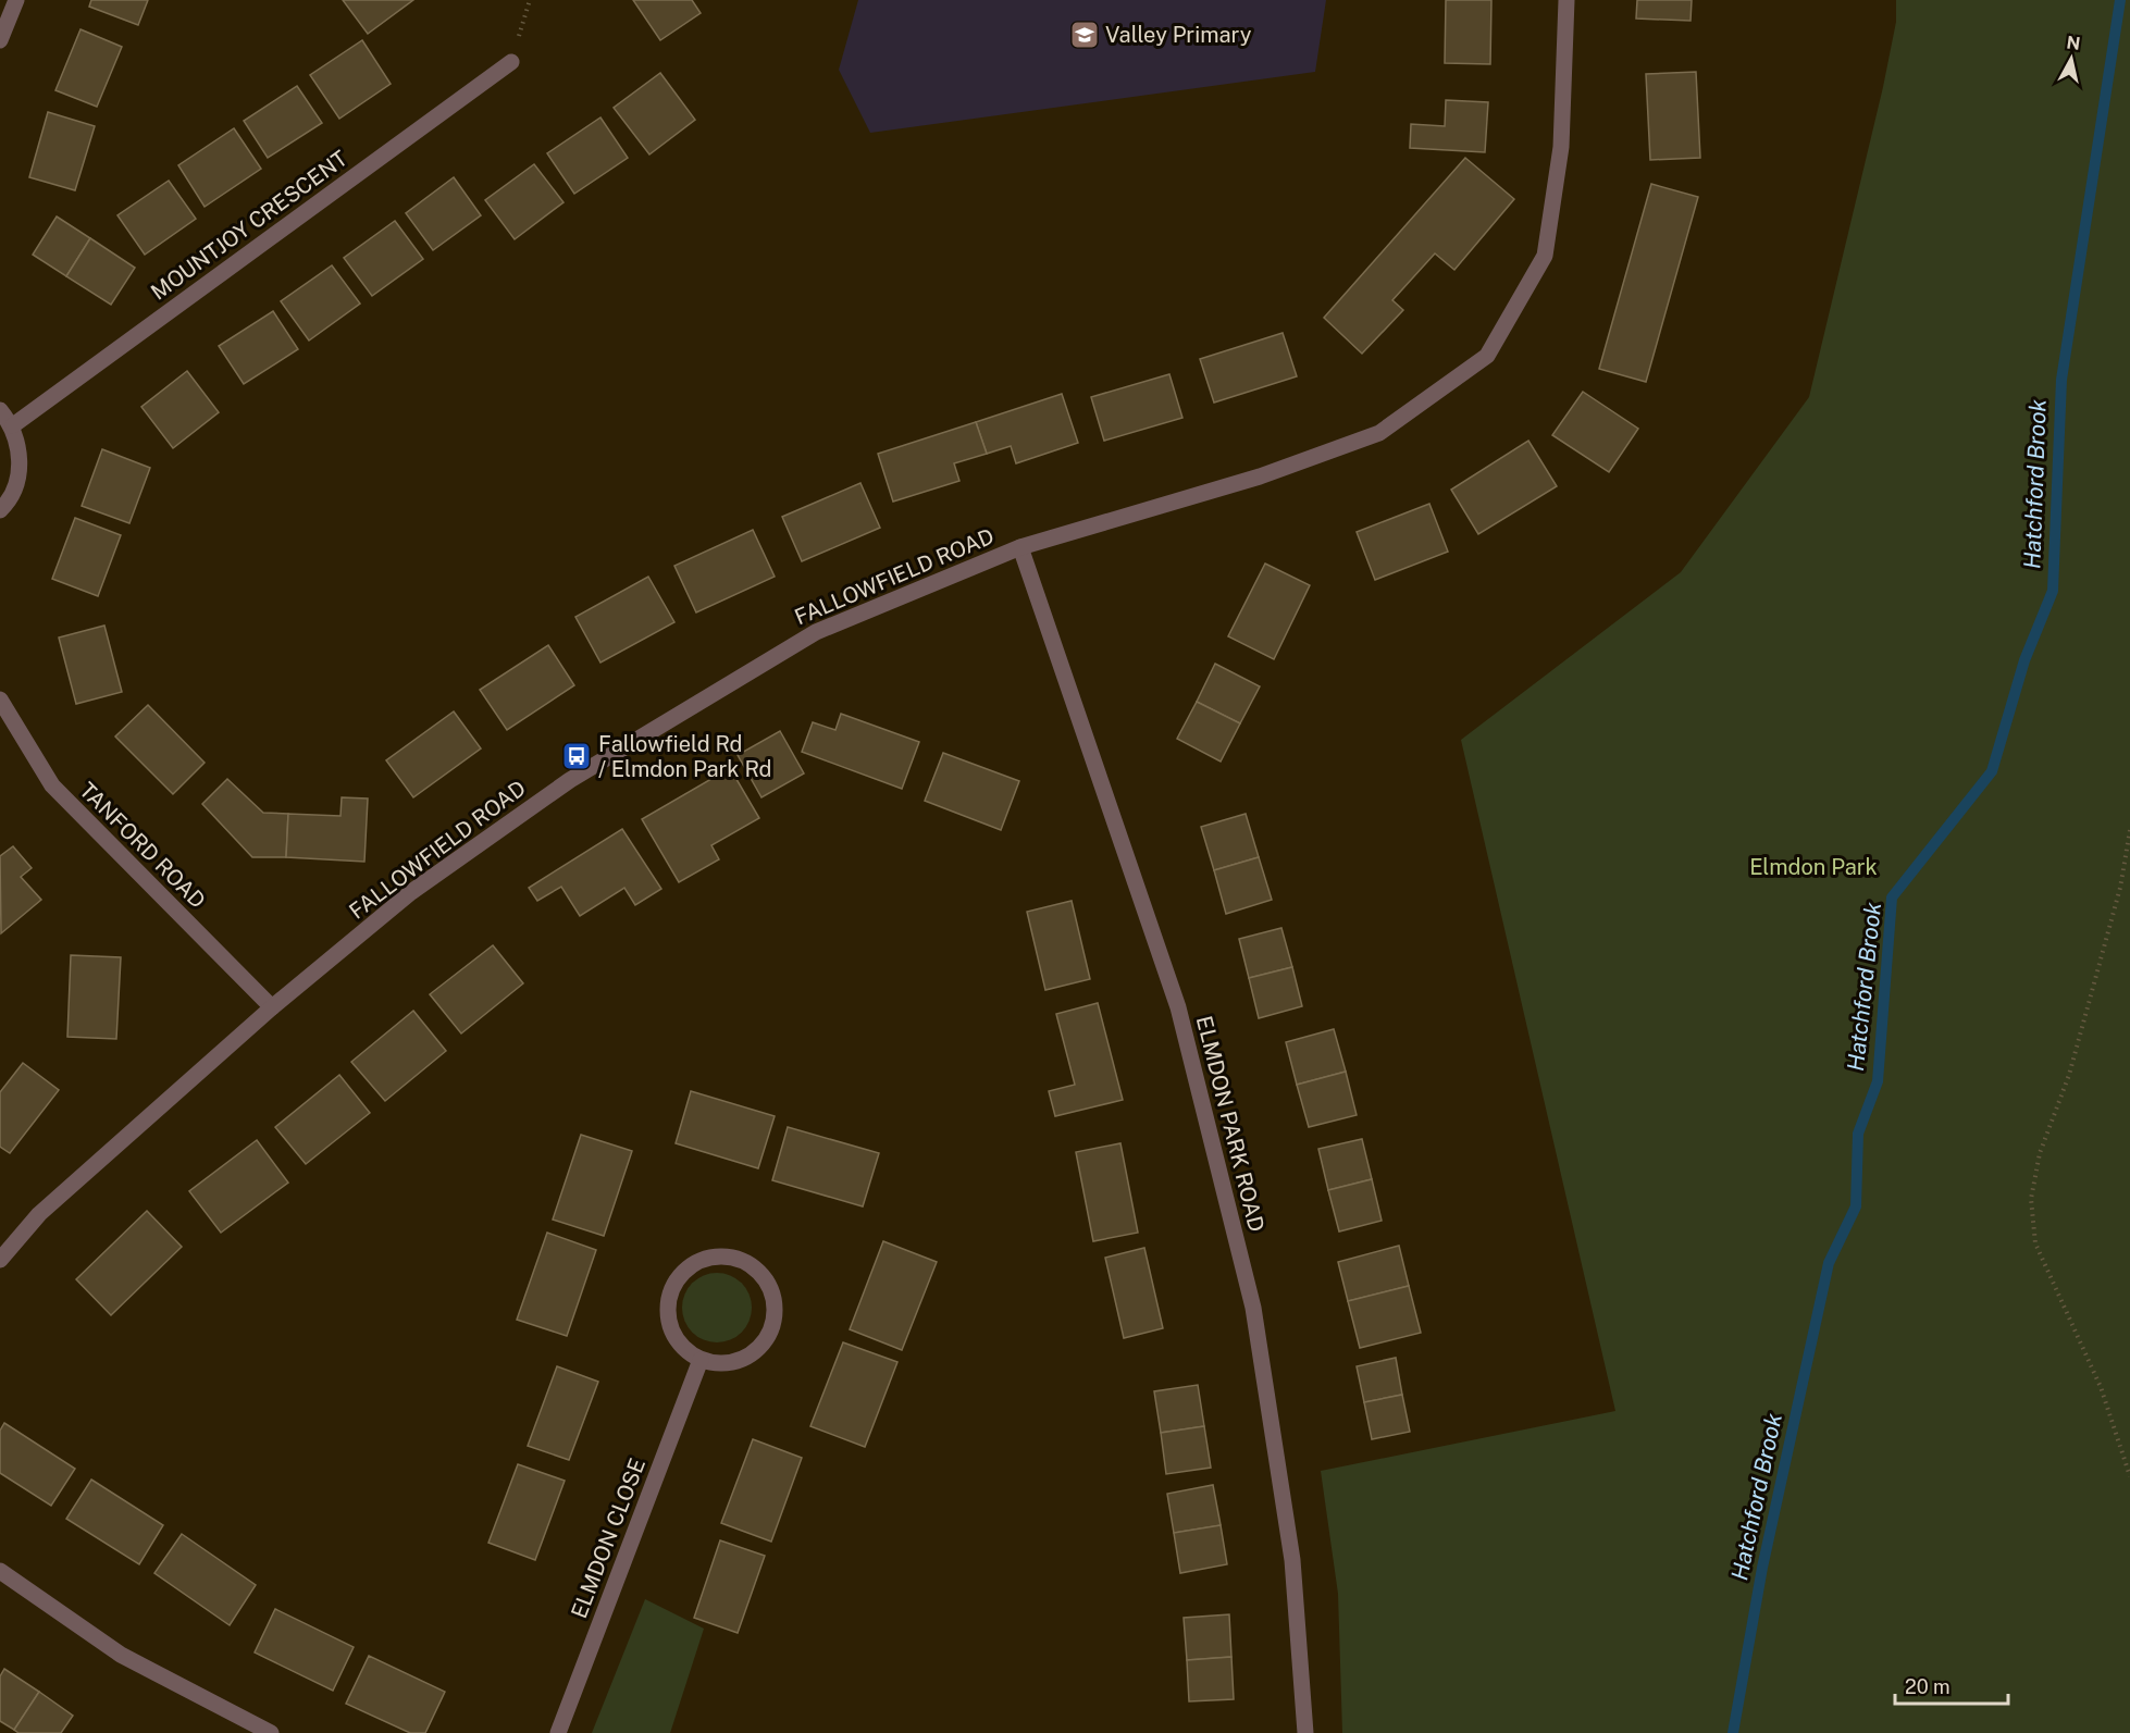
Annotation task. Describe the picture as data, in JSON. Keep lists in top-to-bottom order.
{
  "streets": {
    "street": [
      "MOUNTJOY CRESCENT",
      "FALLOWFIELD ROAD",
      "TANFORD ROAD",
      "ELMDON PARK ROAD",
      "ELMDON CLOSE"
    ]
  },
  "crossings": [
    ["FALLOWFIELD ROAD", "TANFORD ROAD"],
    ["FALLOWFIELD ROAD", "ELMDON PARK ROAD"]
  ],
  "water": ["Hatchford Brook"],
  "parks": ["Elmdon Park"],
  "places": {
    "school or university": ["Valley Primary"],
    "bus stop": ["Fallowfield Rd / Elmdon Park Rd"]
  },
  "scale_bar": "20 m",
  "north": "top"
}
